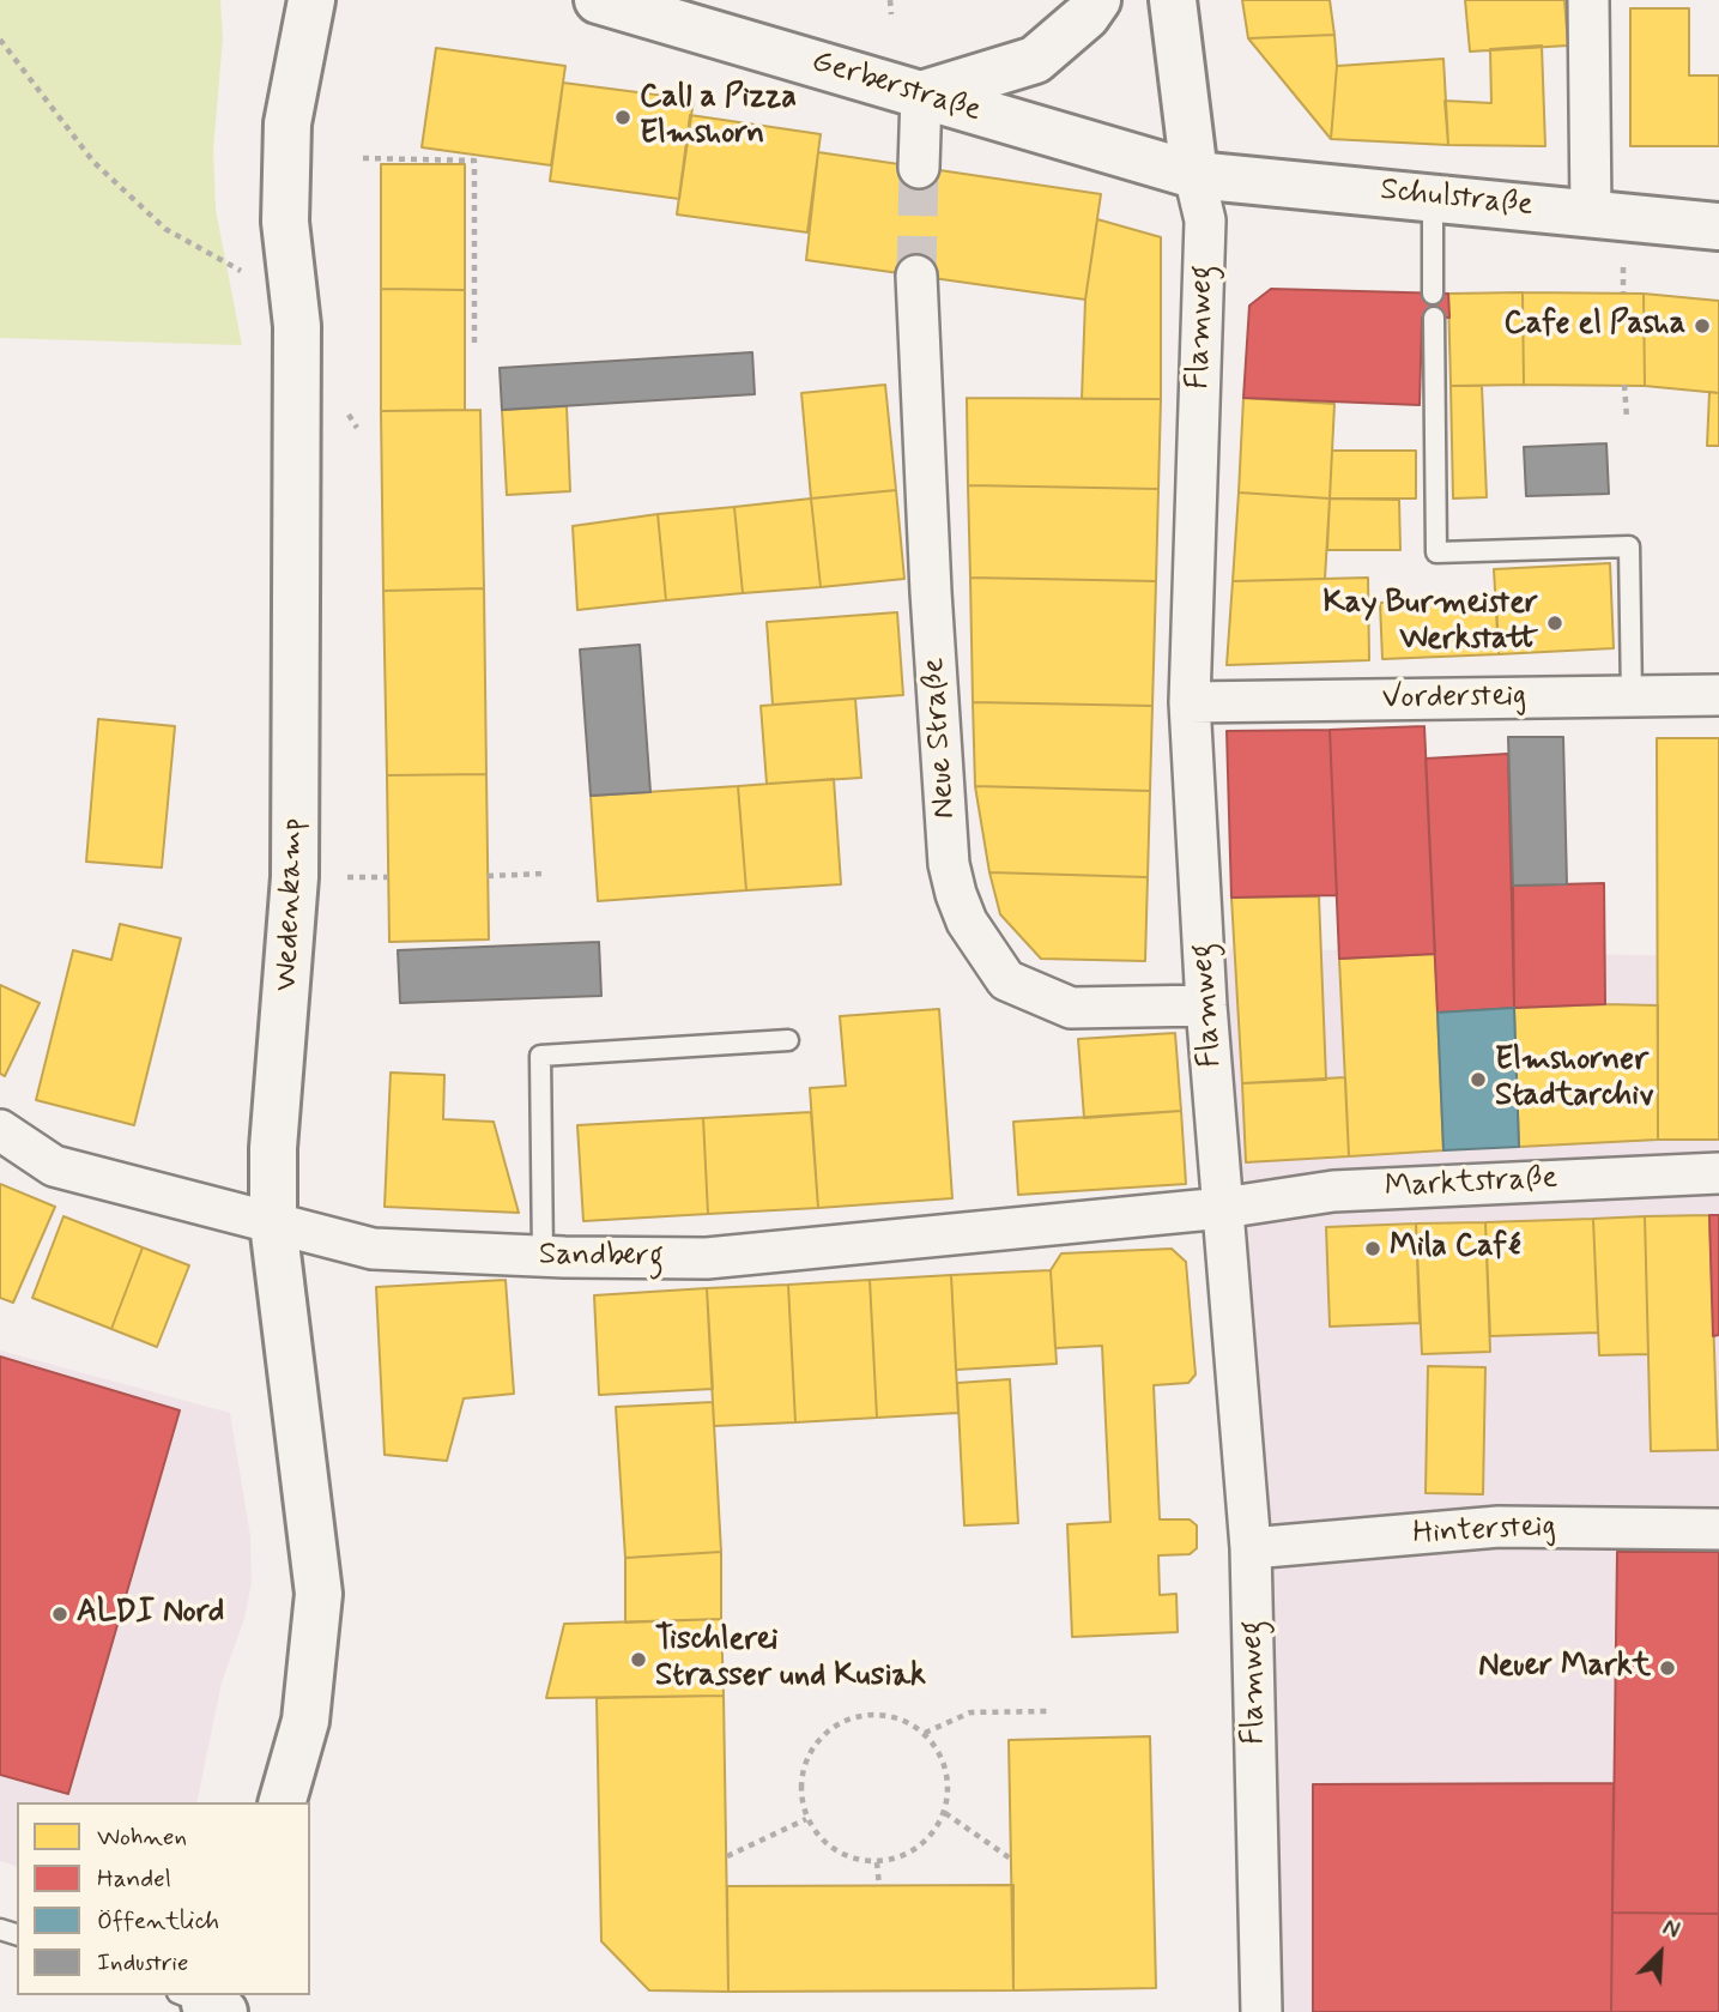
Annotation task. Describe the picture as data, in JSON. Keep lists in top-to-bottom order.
{
  "streets": {
    "main road": [
      "Gerberstraße",
      "Schulstraße",
      "Flamweg",
      "Wedenkamp"
    ],
    "street": [
      "Vordersteig",
      "Neue Straße",
      "Marktstraße",
      "Sandberg",
      "Hintersteig"
    ]
  },
  "crossings": [
    ["Gerberstraße", "Schulstraße"],
    ["Gerberstraße", "Flamweg"],
    ["Schulstraße", "Flamweg"],
    ["Flamweg", "Vordersteig"],
    ["Flamweg", "Neue Straße"],
    ["Flamweg", "Marktstraße"],
    ["Flamweg", "Sandberg"],
    ["Flamweg", "Hintersteig"],
    ["Wedenkamp", "Sandberg"],
    ["Marktstraße", "Sandberg"]
  ],
  "places": [
    "Call a Pizza Elmshorn",
    "Cafe el Pasha",
    "Kay Burmeister Werkstatt",
    "Elmshorner Stadtarchiv",
    "Mila Café",
    "ALDI Nord",
    "Tischlerei Strasser und Kusiak",
    "Neuer Markt"
  ],
  "legend": [
    "Wohnen",
    "Handel",
    "Öffentlich",
    "Industrie"
  ],
  "north": "top right"
}
